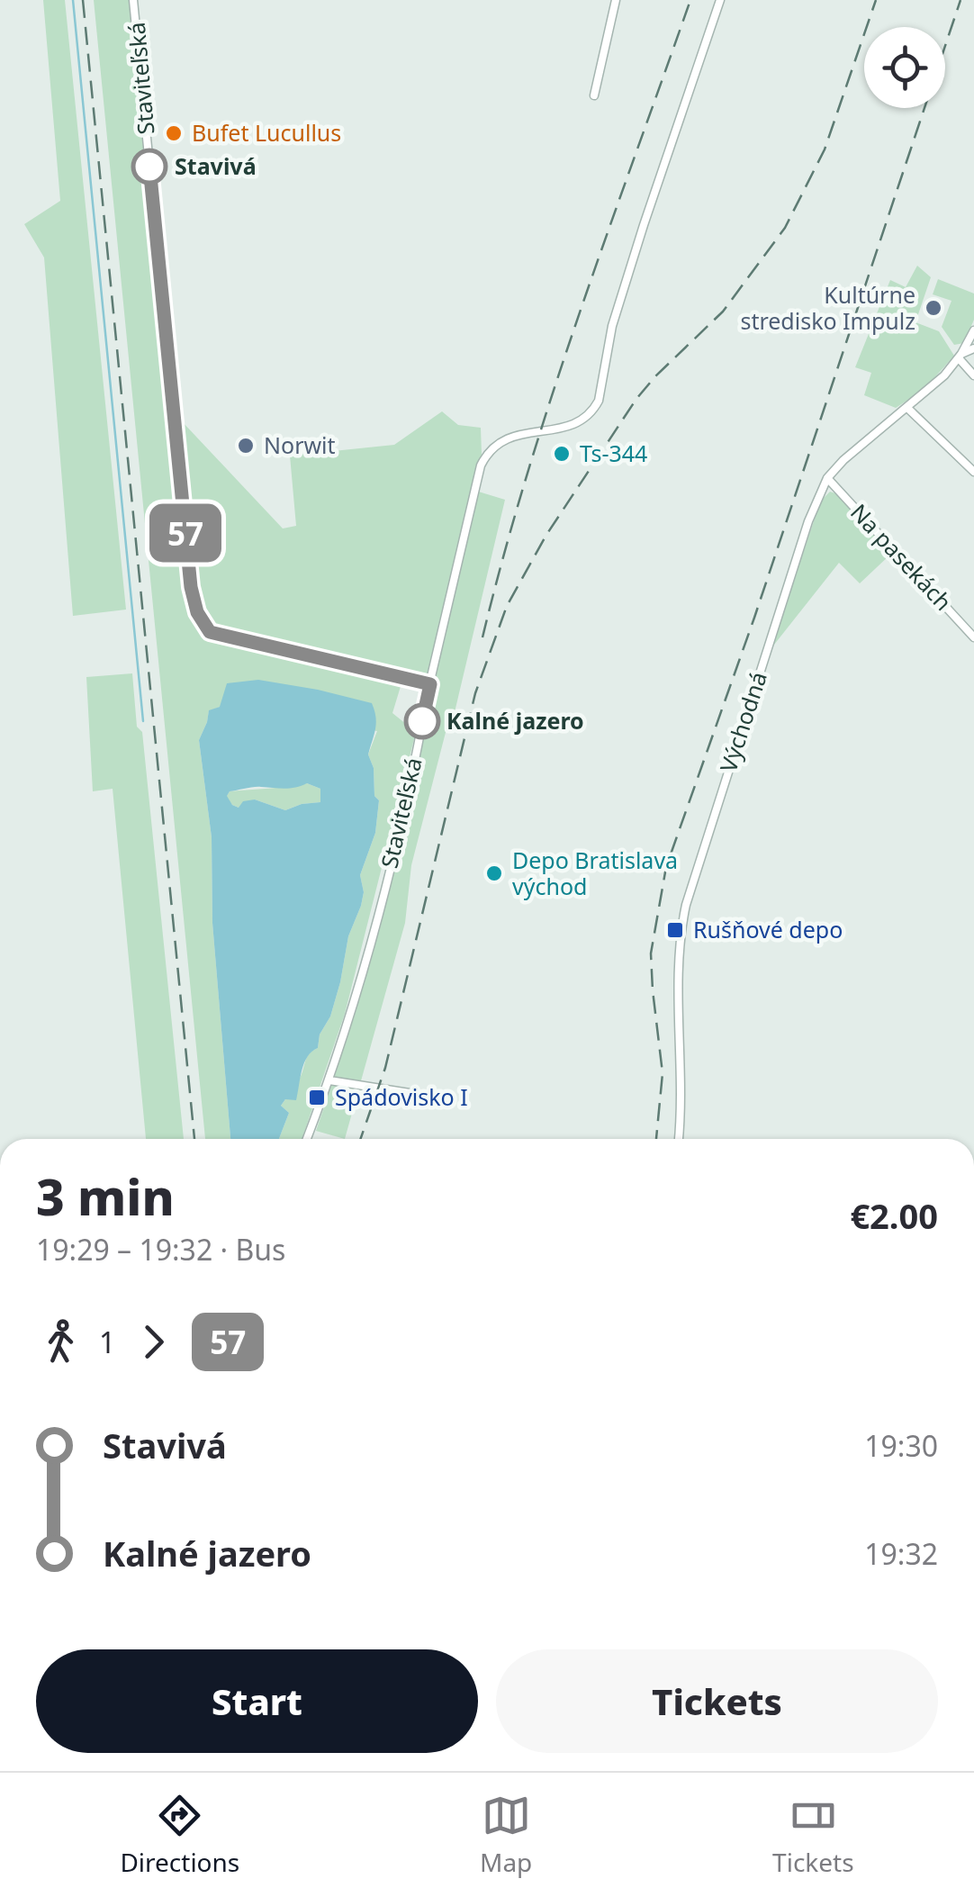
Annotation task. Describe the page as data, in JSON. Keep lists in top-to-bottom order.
{
  "streets": {
    "street": ["Staviteľská", "Na pasekách", "Východná"]
  },
  "crossings": [
    ["Na pasekách", "Východná"]
  ],
  "places": {
    "other": [
      "Bufet Lucullus",
      "Stavivá",
      "Kultúrne stredisko Impulz",
      "Norwit",
      "Ts-344",
      "Kalné jazero",
      "Depo Bratislava východ"
    ],
    "transit": ["Rušňové depo", "Spádovisko I"]
  },
  "lines": ["bus line 57"],
  "page": {
    "on_map": "57",
    "heading": ["3 min", "19:29 – 19:32 · Bus", "€2.00"],
    "legs": ["1", "57"],
    "list": [
      {
        "name": "Stavivá",
        "value": "19:30"
      },
      {
        "name": "Kalné jazero",
        "value": "19:32"
      }
    ],
    "buttons": ["Start", "Tickets"],
    "tabs": ["Directions", "Map", "Tickets"]
  }
}
